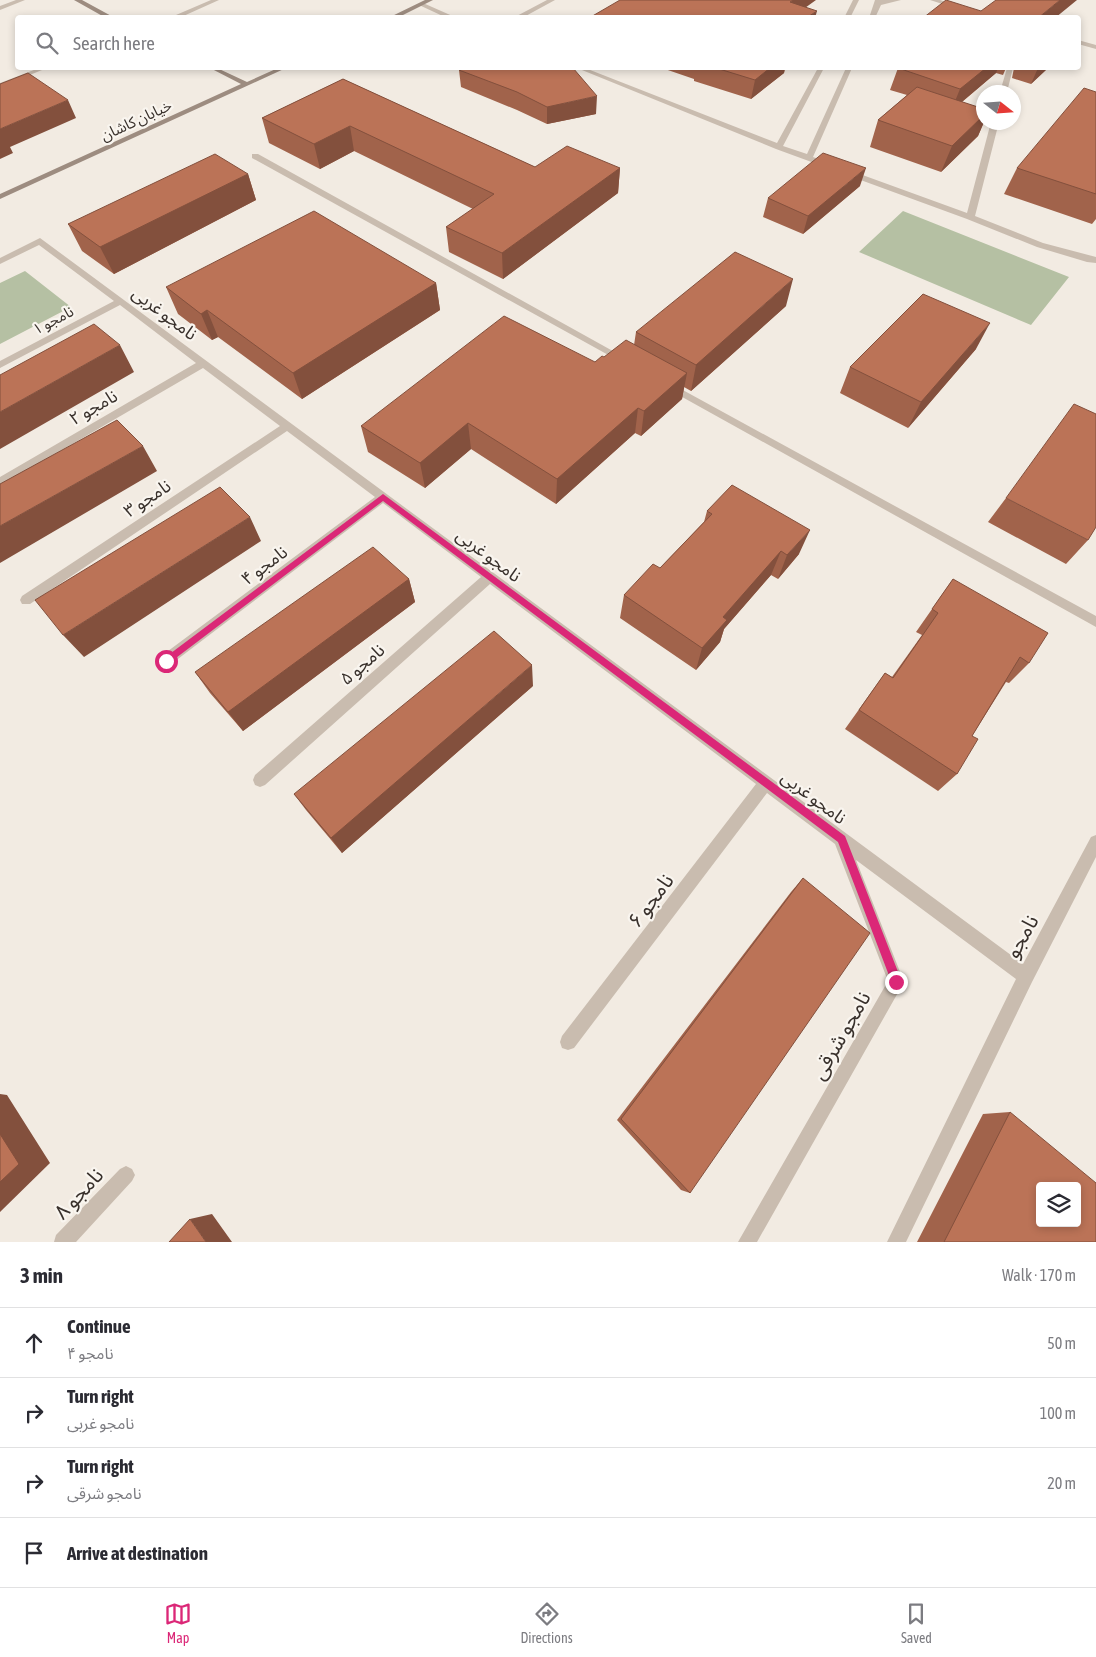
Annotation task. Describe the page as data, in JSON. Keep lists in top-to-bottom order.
{
  "streets": {
    "street": [
      "خیابان کاشان",
      "نامجو غربی",
      "نامجو ۱",
      "نامجو ۲",
      "نامجو ۳",
      "نامجو ۴",
      "نامجو ۵",
      "نامجو ۶",
      "نامجو",
      "نامجو شرقی",
      "نامجو ۸"
    ]
  },
  "crossings": [
    ["نامجو غربی", "نامجو ۱"],
    ["نامجو غربی", "نامجو ۲"],
    ["نامجو غربی", "نامجو ۳"],
    ["نامجو غربی", "نامجو ۴"],
    ["نامجو غربی", "نامجو ۵"],
    ["نامجو غربی", "نامجو ۶"],
    ["نامجو غربی", "نامجو"],
    ["نامجو غربی", "نامجو شرقی"]
  ],
  "north": "right",
  "page": {
    "search": "Search here",
    "heading": ["3 min", "Walk · 170 m"],
    "list": [
      ["Continue", "نامجو ۴", "50 m"],
      ["Turn right", "نامجو غربی", "100 m"],
      ["Turn right", "نامجو شرقی", "20 m"],
      "Arrive at destination"
    ],
    "nav": ["Map", "Directions", "Saved"]
  }
}
